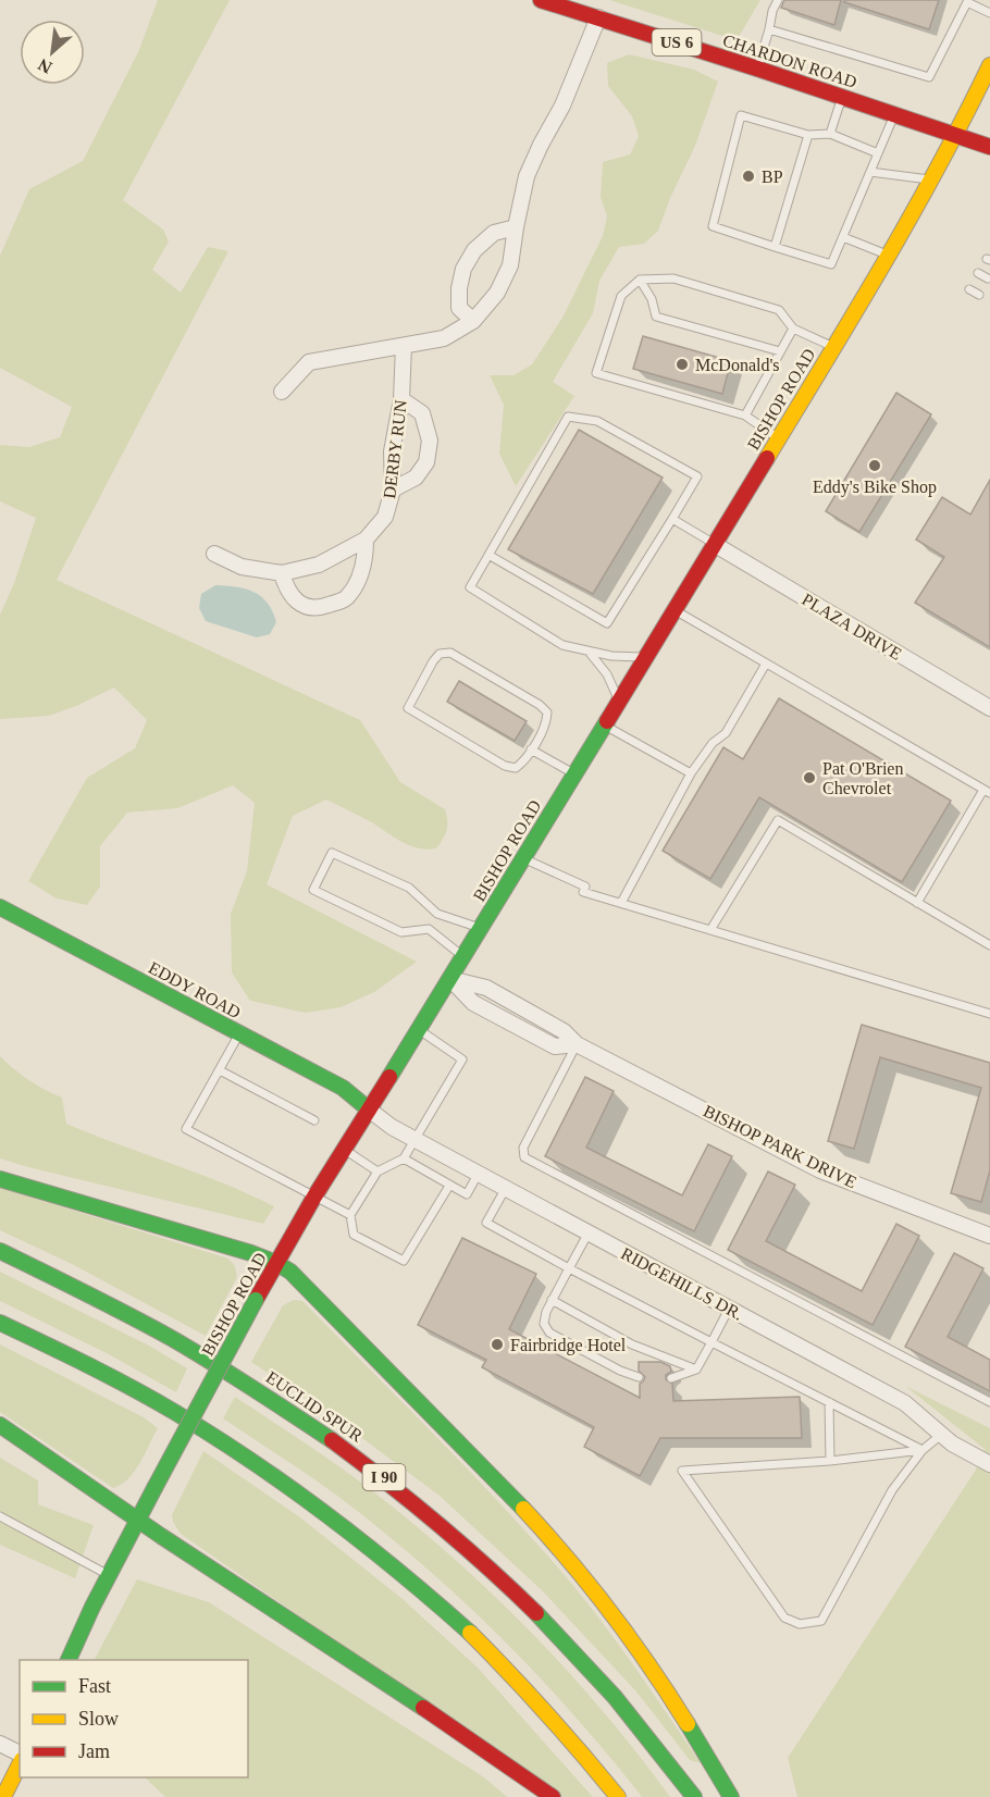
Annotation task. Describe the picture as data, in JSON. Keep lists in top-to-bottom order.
{
  "streets": {
    "main road": [
      "US 6",
      "CHARDON ROAD",
      "BISHOP ROAD",
      "EDDY ROAD",
      "EUCLID SPUR",
      "I 90"
    ],
    "street": [
      "DERBY RUN",
      "PLAZA DRIVE",
      "BISHOP PARK DRIVE",
      "RIDGEHILLS DR."
    ]
  },
  "crossings": [
    ["CHARDON ROAD", "BISHOP ROAD"],
    ["BISHOP ROAD", "PLAZA DRIVE"],
    ["BISHOP ROAD", "EDDY ROAD"],
    ["BISHOP ROAD", "BISHOP PARK DRIVE"],
    ["BISHOP ROAD", "RIDGEHILLS DR."],
    ["EDDY ROAD", "RIDGEHILLS DR."]
  ],
  "places": [
    "BP",
    "McDonald's",
    "Eddy's Bike Shop",
    "Pat O'Brien Chevrolet",
    "Fairbridge Hotel"
  ],
  "legend": ["Fast", "Slow", "Jam"],
  "north": "bottom left"
}
